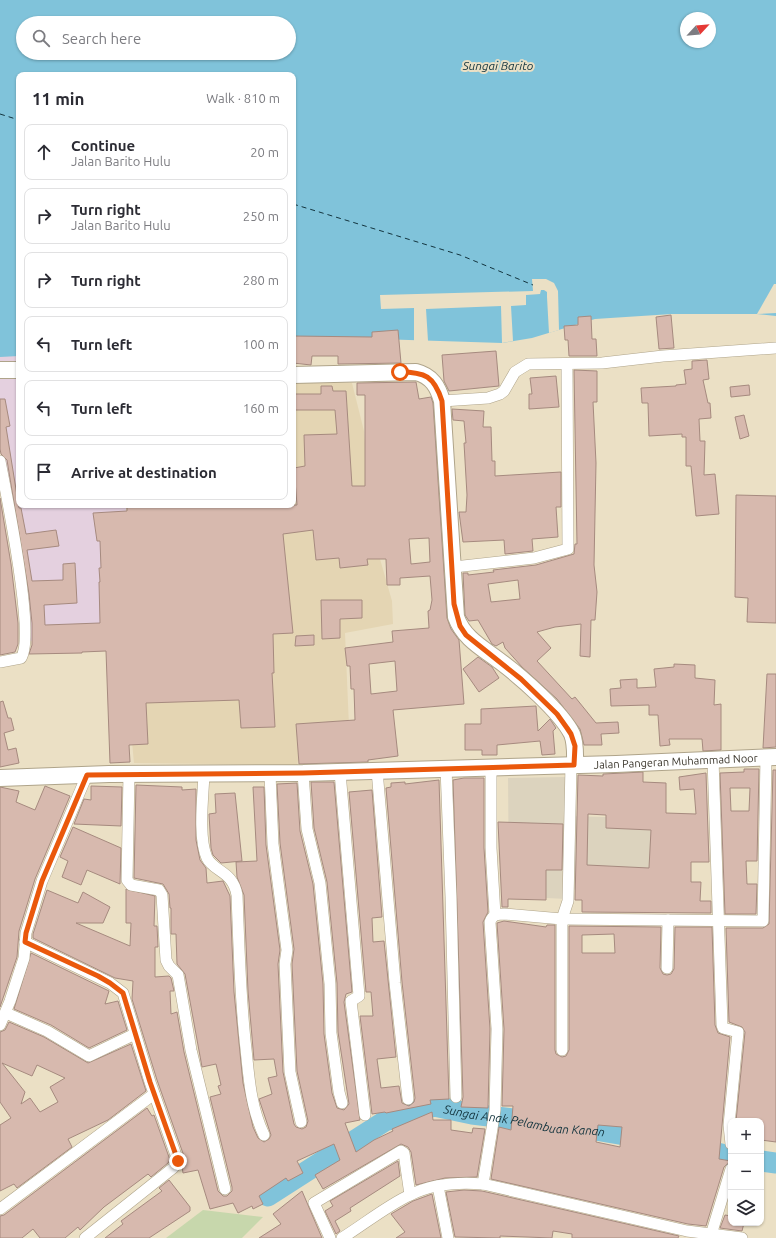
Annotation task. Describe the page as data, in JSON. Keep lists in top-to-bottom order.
{
  "streets": {
    "main road": ["Jalan Pangeran Muhammad Noor"]
  },
  "water": ["Sungai Barito", "Sungai Anak Pelambuan Kanan"],
  "north": "top right",
  "page": {
    "search": "Search here",
    "heading": ["11 min", "Walk · 810 m"],
    "list": [
      ["Continue", "Jalan Barito Hulu", "20 m"],
      ["Turn right", "Jalan Barito Hulu", "250 m"],
      ["Turn right", "280 m"],
      ["Turn left", "100 m"],
      ["Turn left", "160 m"],
      "Arrive at destination"
    ],
    "map_buttons": ["+", "−"]
  }
}
